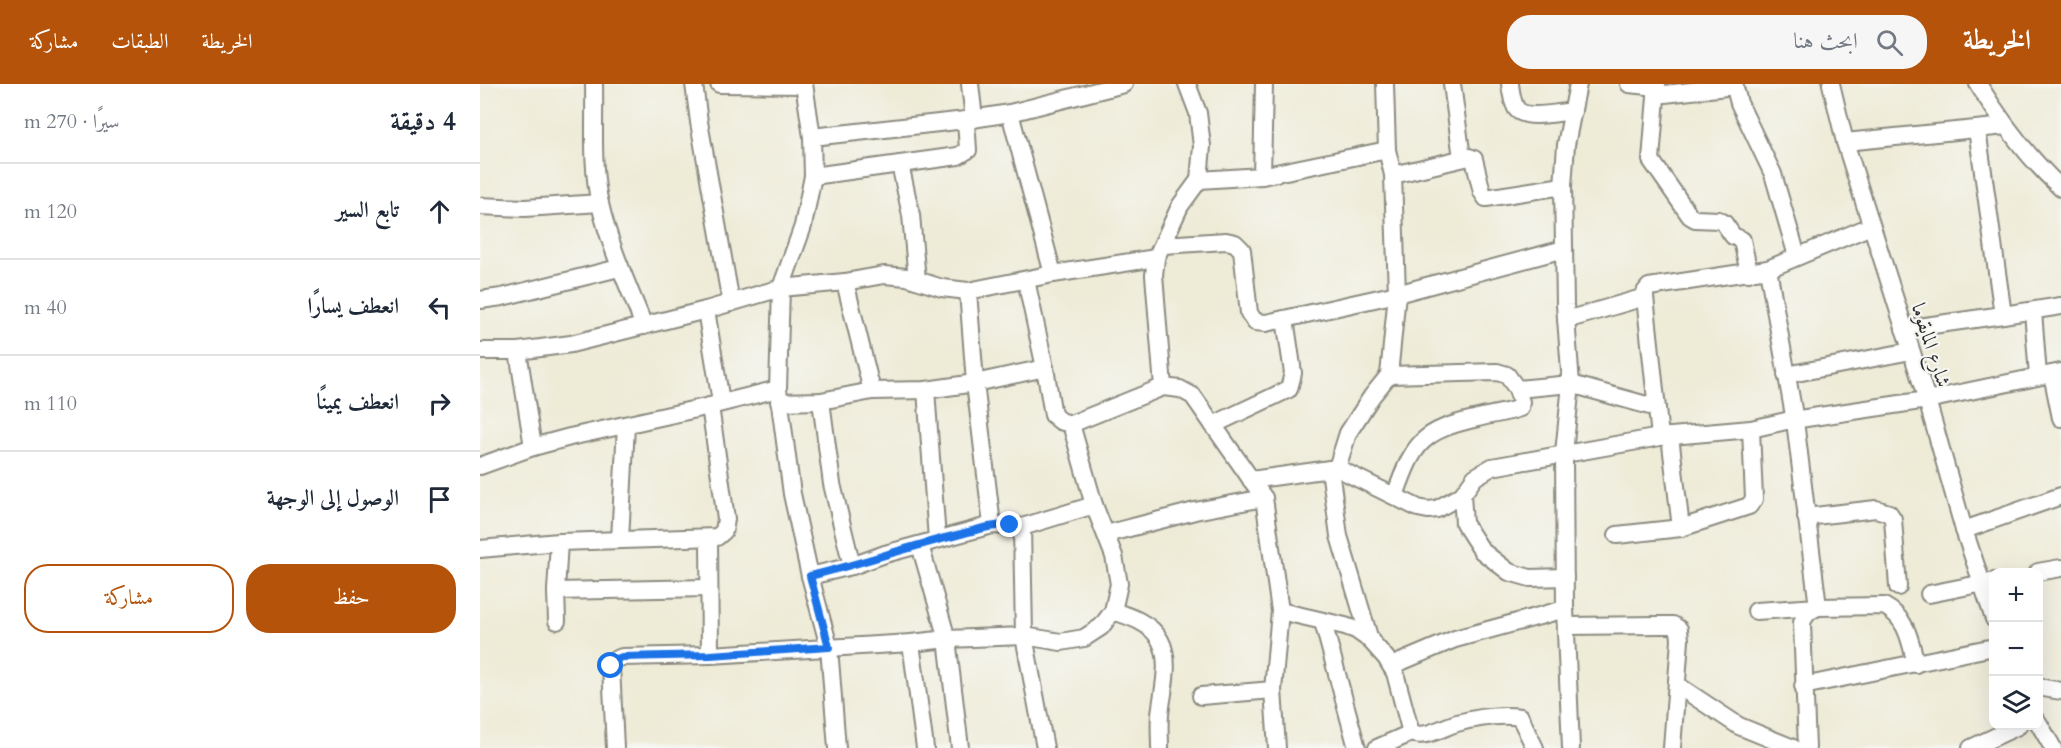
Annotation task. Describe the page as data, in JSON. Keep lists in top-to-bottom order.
{
  "streets": {
    "street": ["شارع المايقوما"]
  },
  "page": {
    "header": "الخريطة",
    "search": "ابحث هنا",
    "nav": ["الخريطة", "الطبقات", "مشاركة"],
    "heading": ["4 دقيقة", "سيرًا · 270 m"],
    "list": [
      ["تابع السير", "120 m"],
      ["انعطف يسارًا", "40 m"],
      ["انعطف يمينًا", "110 m"],
      "الوصول إلى الوجهة"
    ],
    "buttons": ["حفظ", "مشاركة"],
    "map_buttons": ["+", "−"]
  }
}
